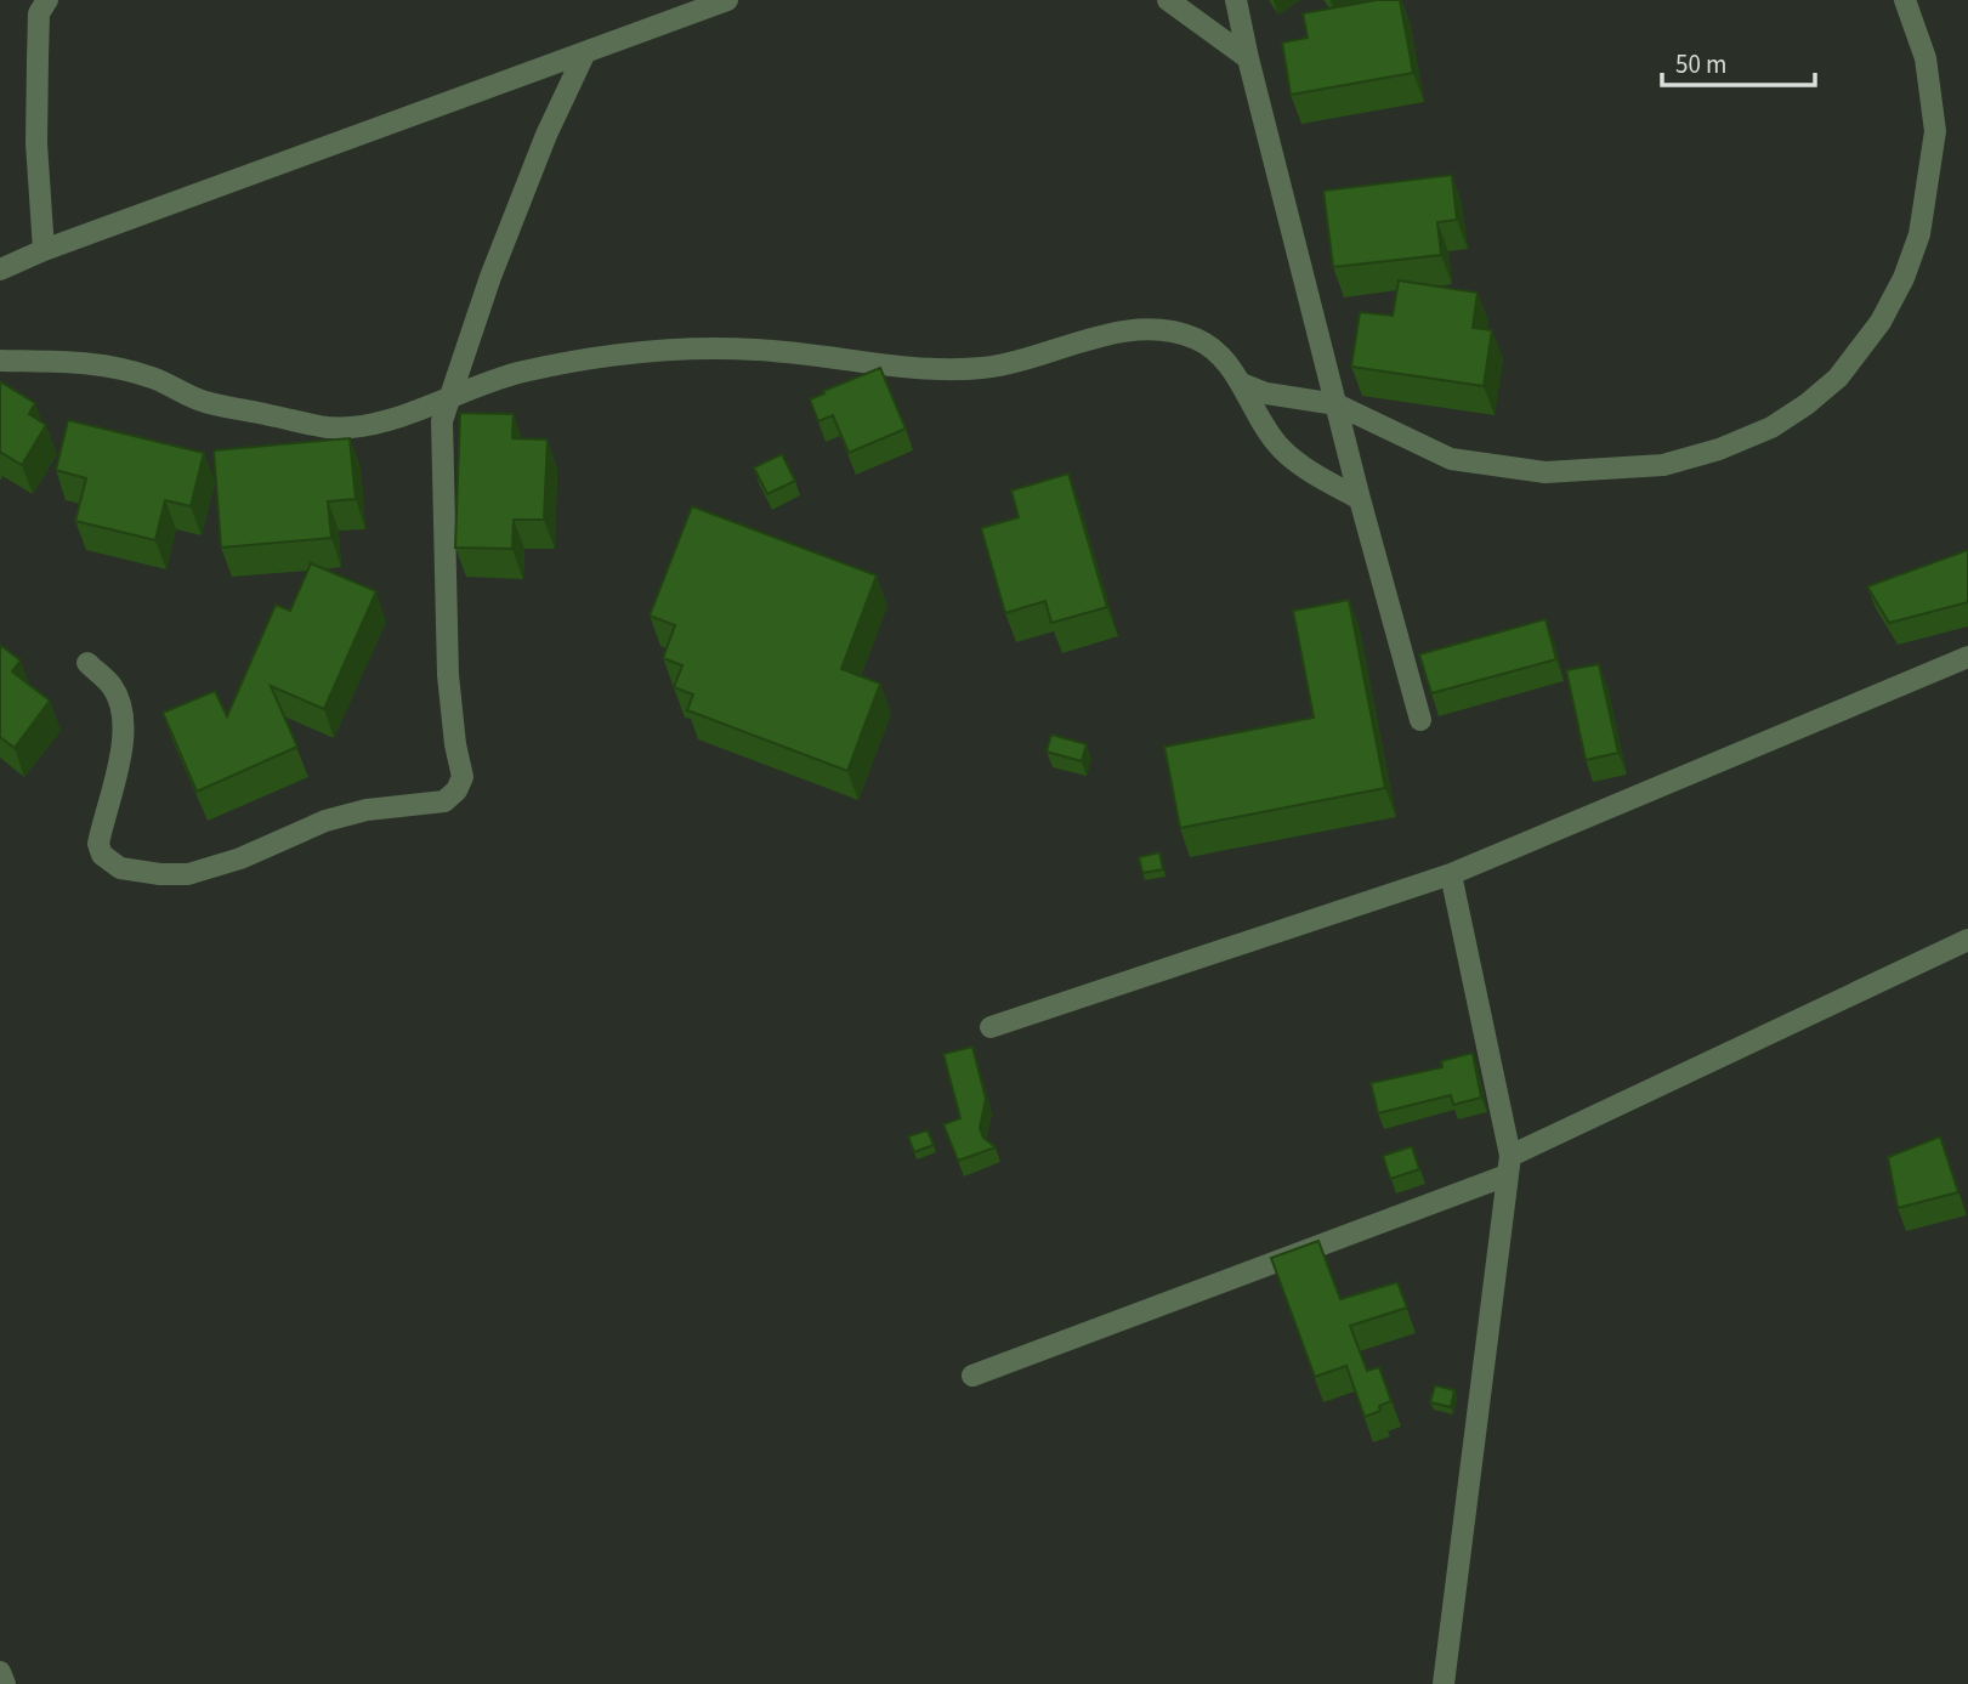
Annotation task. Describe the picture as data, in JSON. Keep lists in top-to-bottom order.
{
  "scale_bar": "50 m"
}
